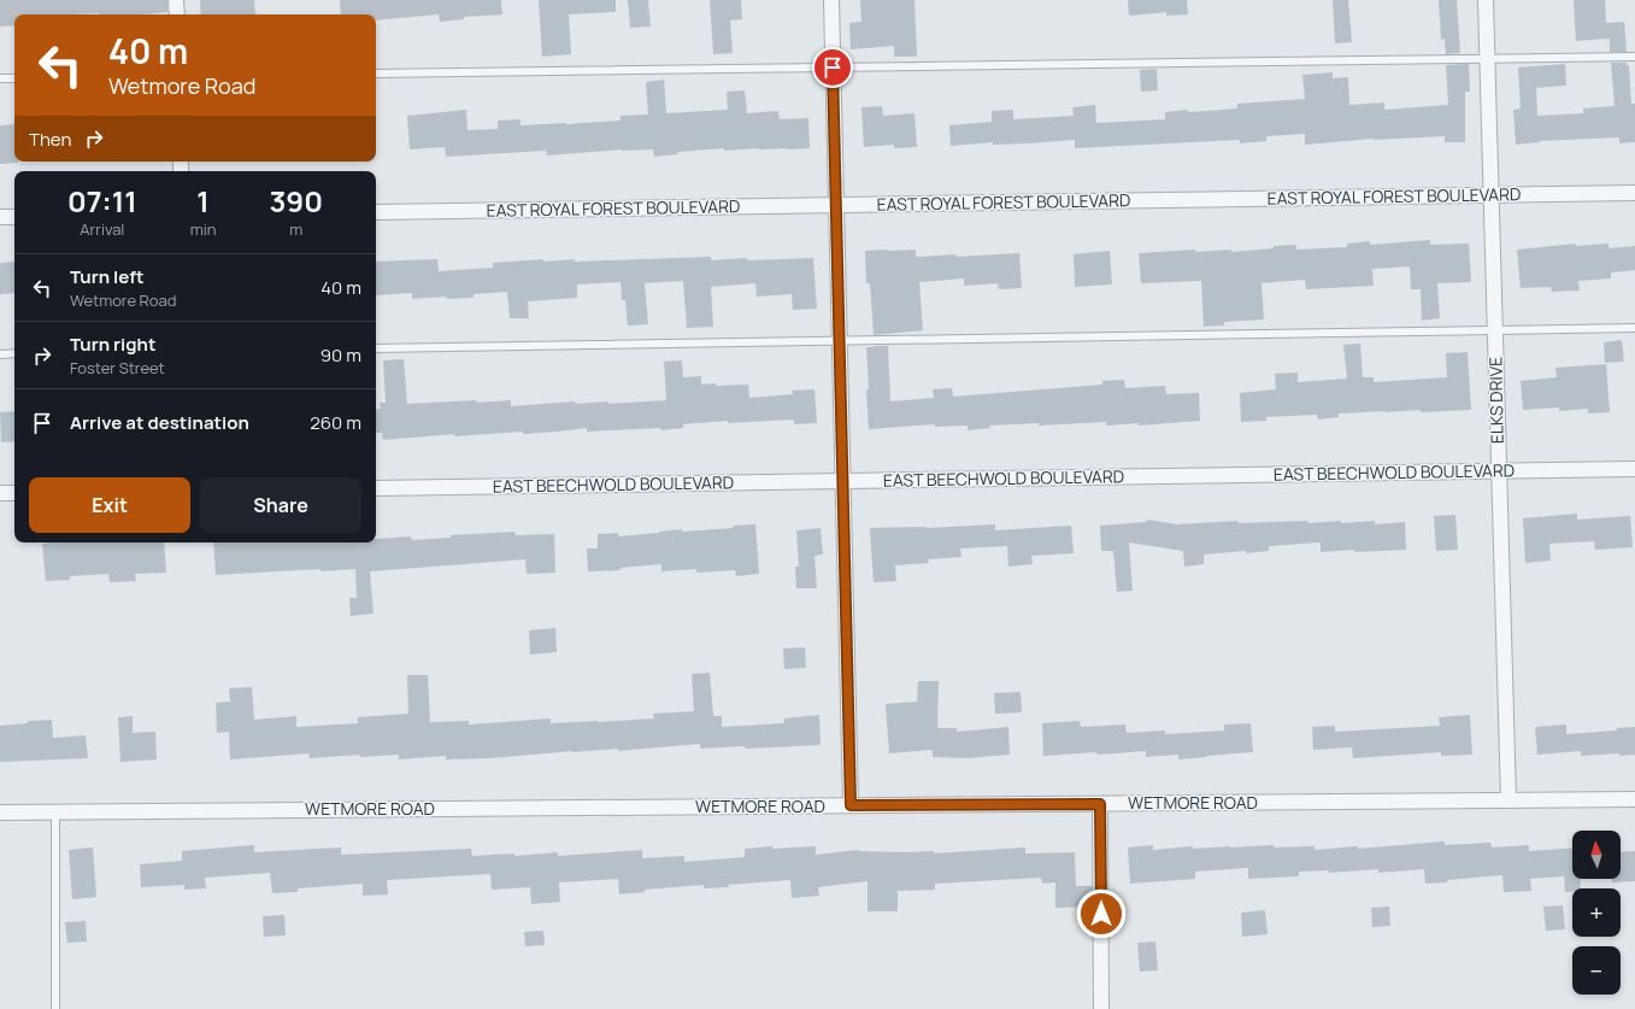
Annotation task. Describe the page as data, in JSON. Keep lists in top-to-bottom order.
{
  "streets": {
    "street": [
      "EAST ROYAL FOREST BOULEVARD",
      "ELKS DRIVE",
      "EAST BEECHWOLD BOULEVARD",
      "WETMORE ROAD"
    ]
  },
  "crossings": [
    ["EAST ROYAL FOREST BOULEVARD", "ELKS DRIVE"],
    ["ELKS DRIVE", "EAST BEECHWOLD BOULEVARD"],
    ["ELKS DRIVE", "WETMORE ROAD"]
  ],
  "north": "top",
  "page": {
    "turn": ["40 m", "Wetmore Road"],
    "then": "Then",
    "eta": [
      "07:11",
      "Arrival",
      "1",
      "min",
      "390",
      "m"
    ],
    "list": [
      {
        "name": "Turn left",
        "note": "Wetmore Road",
        "value": "40 m"
      },
      {
        "name": "Turn right",
        "note": "Foster Street",
        "value": "90 m"
      },
      {
        "name": "Arrive at destination",
        "value": "260 m"
      }
    ],
    "buttons": ["Exit", "Share"],
    "map_buttons": ["+", "−"]
  }
}
